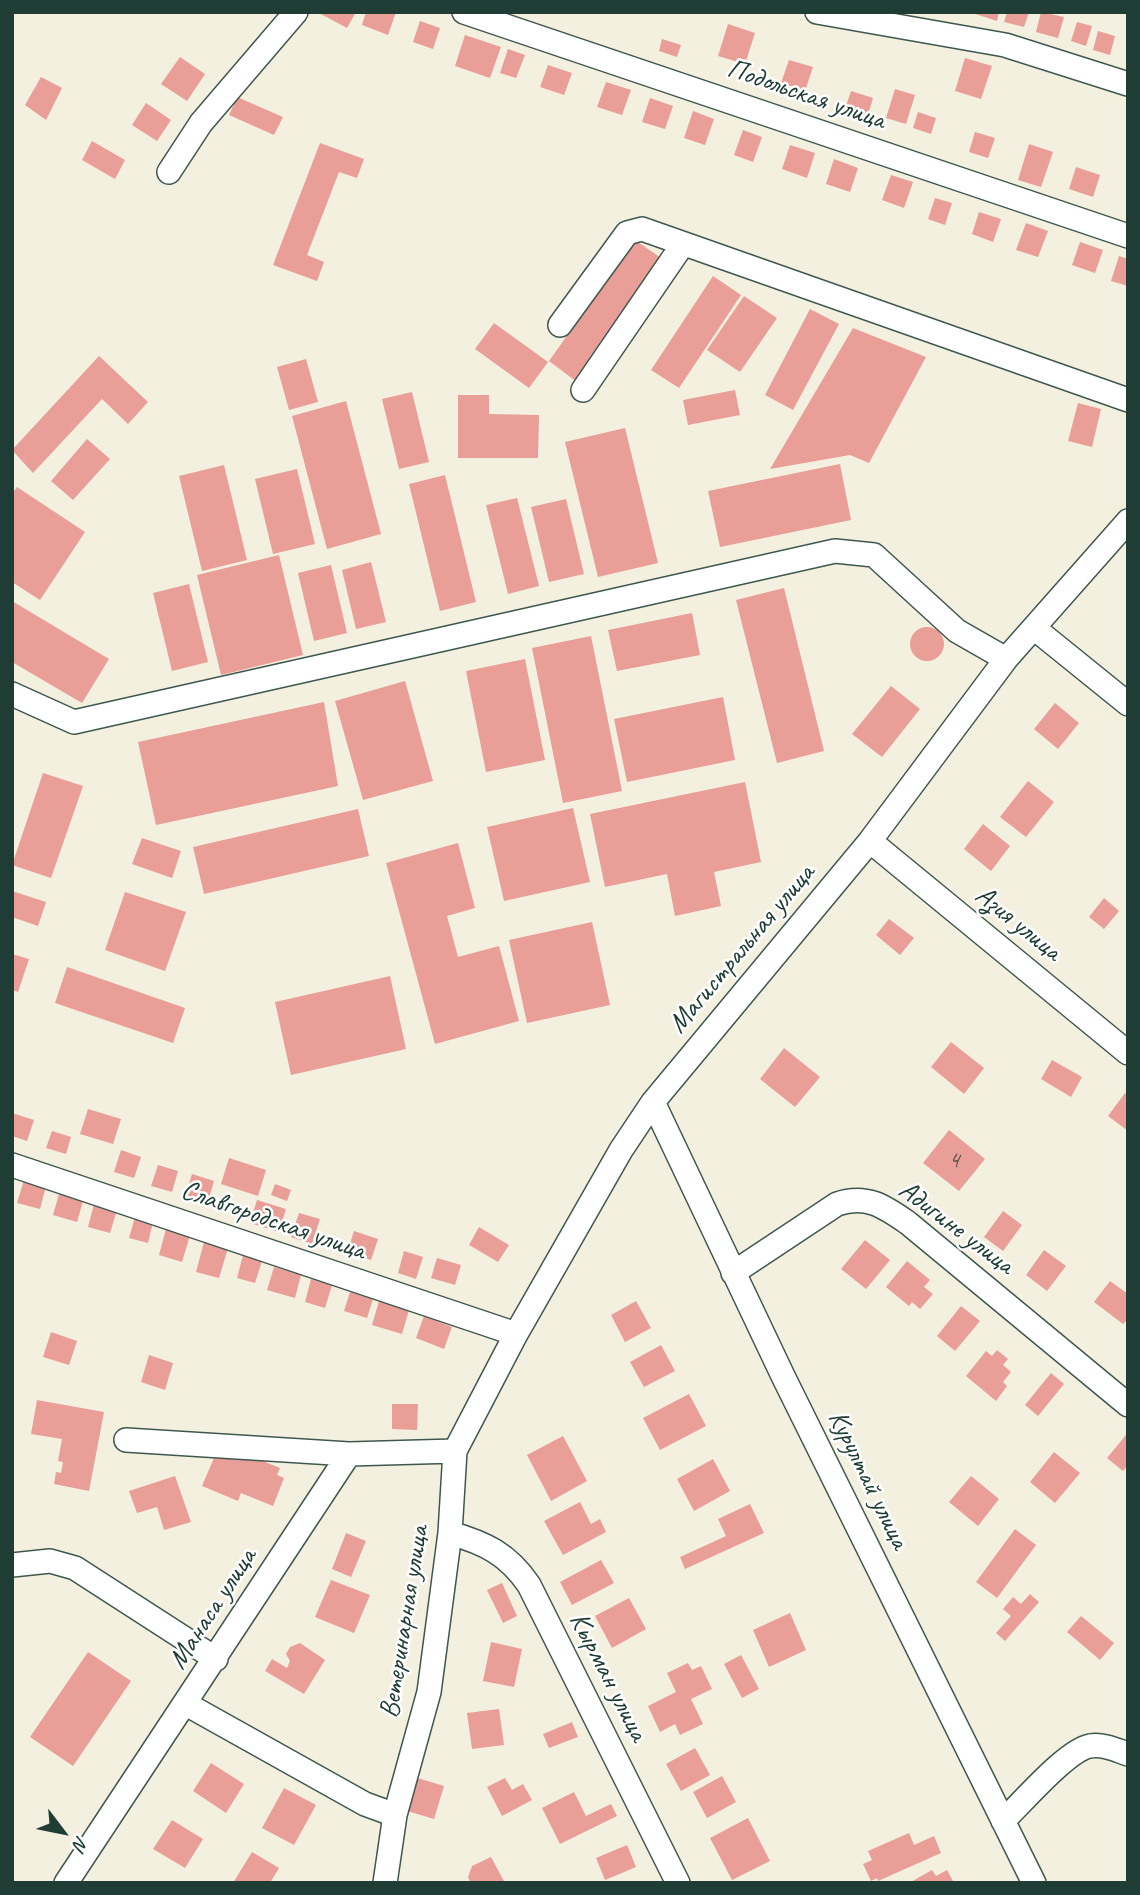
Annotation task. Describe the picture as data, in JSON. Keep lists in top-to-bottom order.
{
  "streets": {
    "street": [
      "Подольская улица",
      "Азия улица",
      "Магистральная улица",
      "Славгородская улица",
      "Адигине улица",
      "Курултай улица",
      "Манаса улица",
      "Ветеринарная улица",
      "Кырман улица"
    ]
  },
  "crossings": [
    ["Азия улица", "Магистральная улица"],
    ["Магистральная улица", "Славгородская улица"],
    ["Магистральная улица", "Курултай улица"],
    ["Магистральная улица", "Ветеринарная улица"],
    ["Адигине улица", "Курултай улица"],
    ["Ветеринарная улица", "Кырман улица"]
  ],
  "house_numbers": ["4"],
  "north": "bottom right"
}
